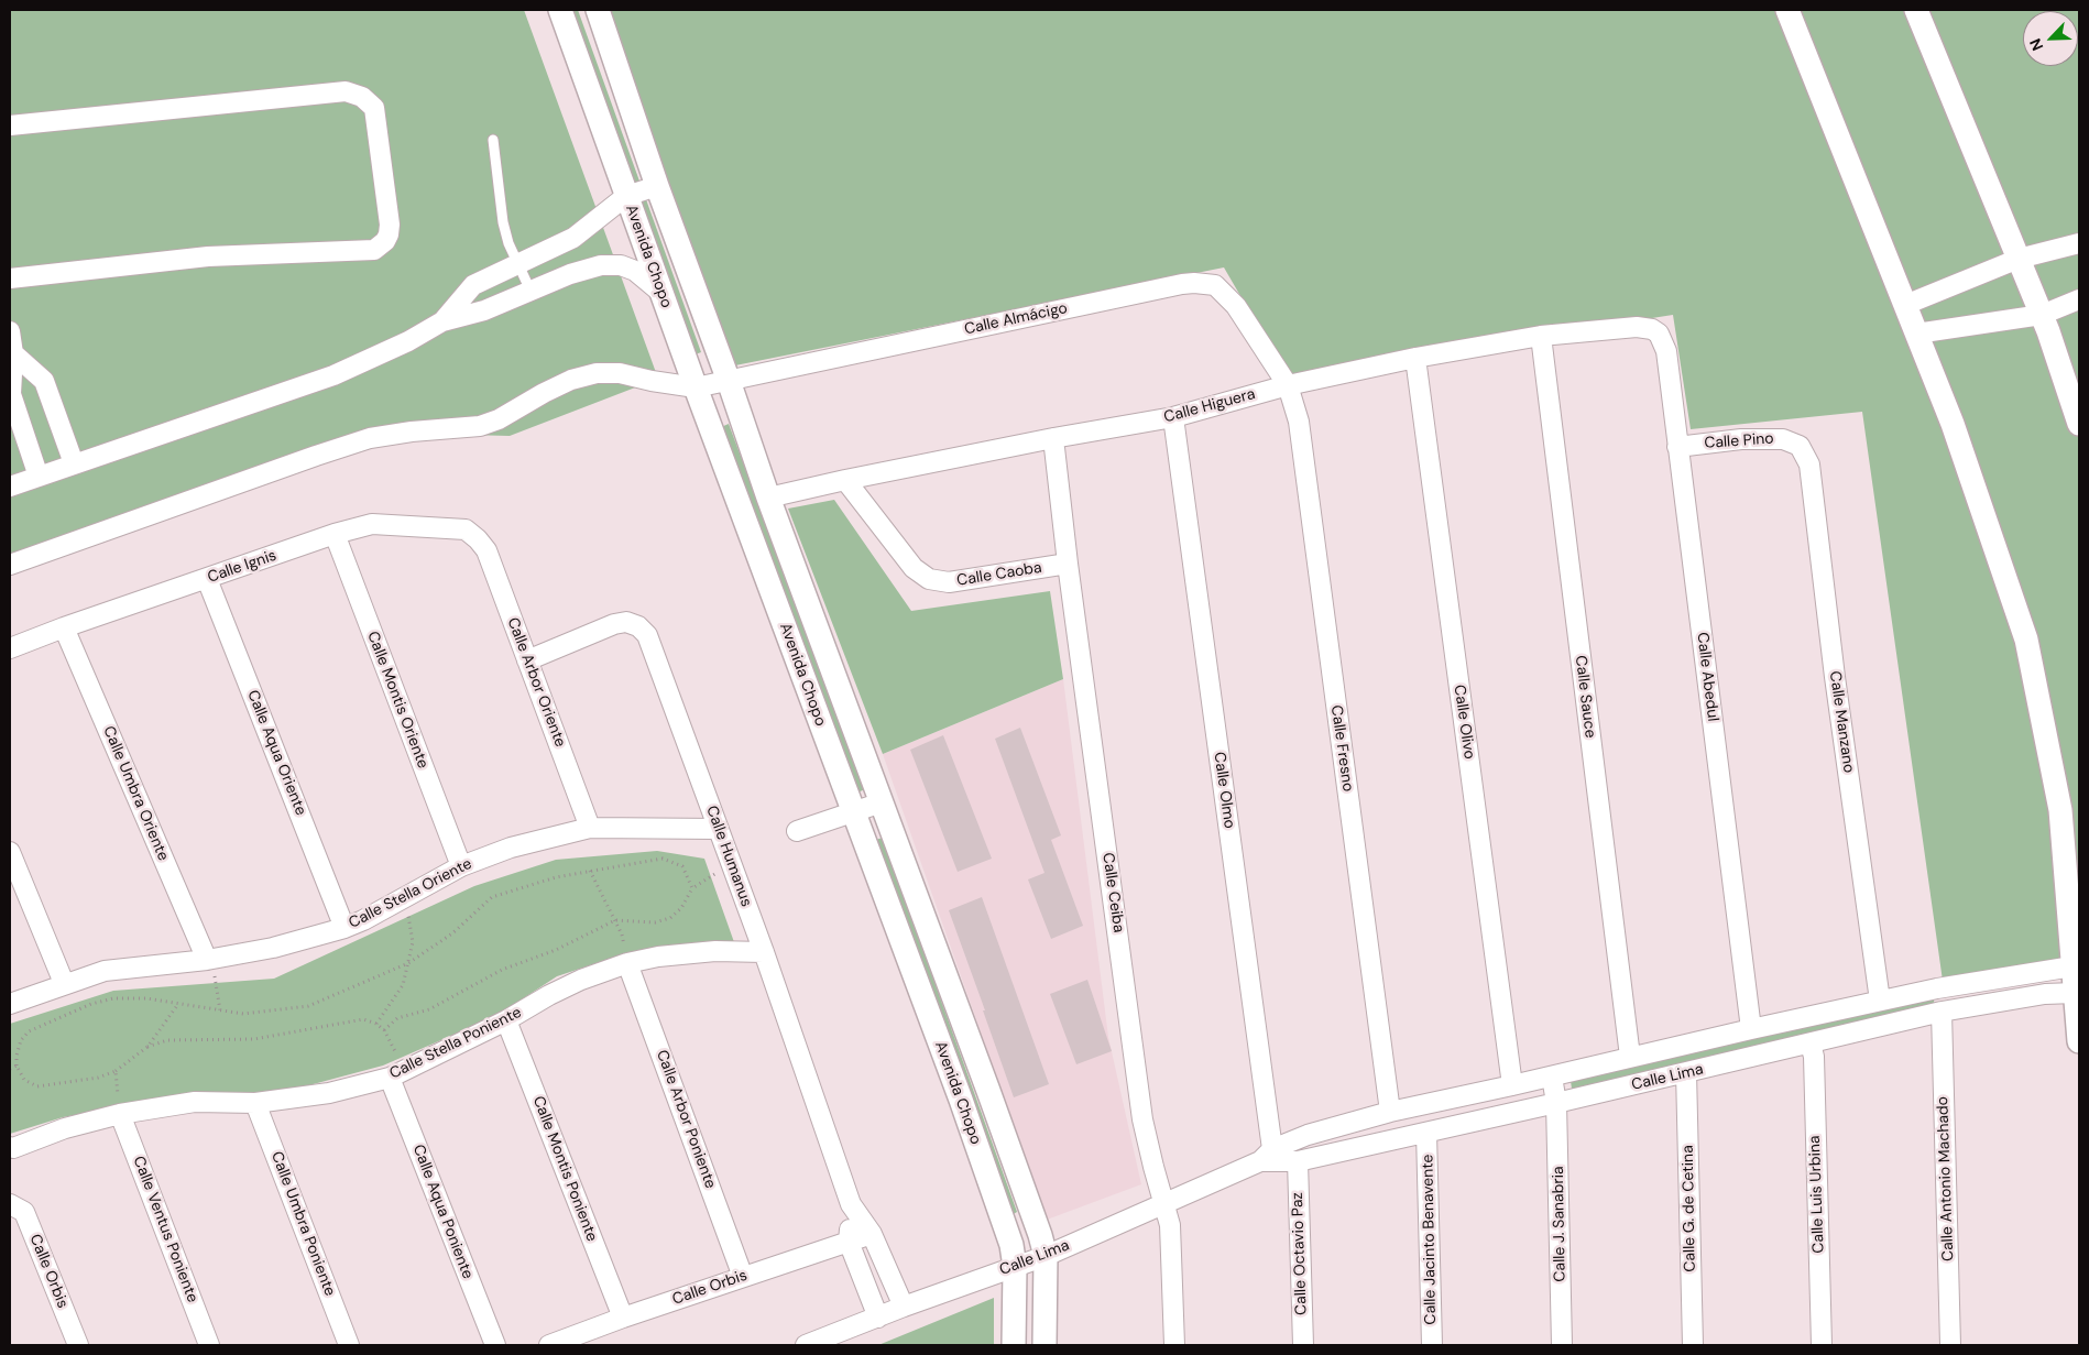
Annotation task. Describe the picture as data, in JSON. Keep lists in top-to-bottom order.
{
  "streets": {
    "street": [
      "Avenida Chopo",
      "Calle Almácigo",
      "Calle Higuera",
      "Calle Pino",
      "Calle Ignis",
      "Calle Caoba",
      "Calle Abedul",
      "Calle Arbor Oriente",
      "Calle Sauce",
      "Calle Montis Oriente",
      "Calle Olivo",
      "Calle Manzano",
      "Calle Fresno",
      "Calle Aqua Oriente",
      "Calle Olmo",
      "Calle Umbra Oriente",
      "Calle Humanus",
      "Calle Ceiba",
      "Calle Stella Oriente",
      "Calle Stella Poniente",
      "Calle Lima",
      "Calle Arbor Poniente",
      "Calle Montis Poniente",
      "Calle Antonio Machado",
      "Calle Luis Urbina",
      "Calle G. de Cetina",
      "Calle Aqua Poniente",
      "Calle Umbra Poniente",
      "Calle J. Sanabria",
      "Calle Ventus Poniente",
      "Calle Jacinto Benavente",
      "Calle Octavio Paz",
      "Calle Orbis"
    ]
  },
  "crossings": [
    ["Avenida Chopo", "Calle Almácigo"],
    ["Avenida Chopo", "Calle Higuera"],
    ["Avenida Chopo", "Calle Lima"],
    ["Calle Almácigo", "Calle Higuera"],
    ["Calle Almácigo", "Calle Fresno"],
    ["Calle Higuera", "Calle Caoba"],
    ["Calle Higuera", "Calle Abedul"],
    ["Calle Higuera", "Calle Sauce"],
    ["Calle Higuera", "Calle Olivo"],
    ["Calle Higuera", "Calle Fresno"],
    ["Calle Higuera", "Calle Olmo"],
    ["Calle Higuera", "Calle Ceiba"],
    ["Calle Pino", "Calle Abedul"],
    ["Calle Pino", "Calle Manzano"],
    ["Calle Ignis", "Calle Arbor Oriente"],
    ["Calle Ignis", "Calle Montis Oriente"],
    ["Calle Ignis", "Calle Aqua Oriente"],
    ["Calle Ignis", "Calle Umbra Oriente"],
    ["Calle Caoba", "Calle Ceiba"],
    ["Calle Abedul", "Calle Lima"],
    ["Calle Arbor Oriente", "Calle Humanus"],
    ["Calle Arbor Oriente", "Calle Stella Oriente"],
    ["Calle Sauce", "Calle Lima"],
    ["Calle Montis Oriente", "Calle Stella Oriente"],
    ["Calle Olivo", "Calle Lima"],
    ["Calle Manzano", "Calle Lima"],
    ["Calle Fresno", "Calle Lima"],
    ["Calle Aqua Oriente", "Calle Stella Oriente"],
    ["Calle Olmo", "Calle Lima"],
    ["Calle Umbra Oriente", "Calle Stella Oriente"],
    ["Calle Humanus", "Calle Stella Oriente"],
    ["Calle Humanus", "Calle Stella Poniente"],
    ["Calle Humanus", "Calle Lima"],
    ["Calle Humanus", "Calle Orbis"],
    ["Calle Ceiba", "Calle Lima"],
    ["Calle Stella Poniente", "Calle Arbor Poniente"],
    ["Calle Stella Poniente", "Calle Montis Poniente"],
    ["Calle Stella Poniente", "Calle Aqua Poniente"],
    ["Calle Stella Poniente", "Calle Umbra Poniente"],
    ["Calle Stella Poniente", "Calle Ventus Poniente"],
    ["Calle Lima", "Calle Antonio Machado"],
    ["Calle Lima", "Calle Luis Urbina"],
    ["Calle Lima", "Calle G. de Cetina"],
    ["Calle Lima", "Calle J. Sanabria"],
    ["Calle Lima", "Calle Jacinto Benavente"],
    ["Calle Lima", "Calle Octavio Paz"],
    ["Calle Arbor Poniente", "Calle Orbis"],
    ["Calle Montis Poniente", "Calle Orbis"]
  ],
  "north": "bottom left"
}
